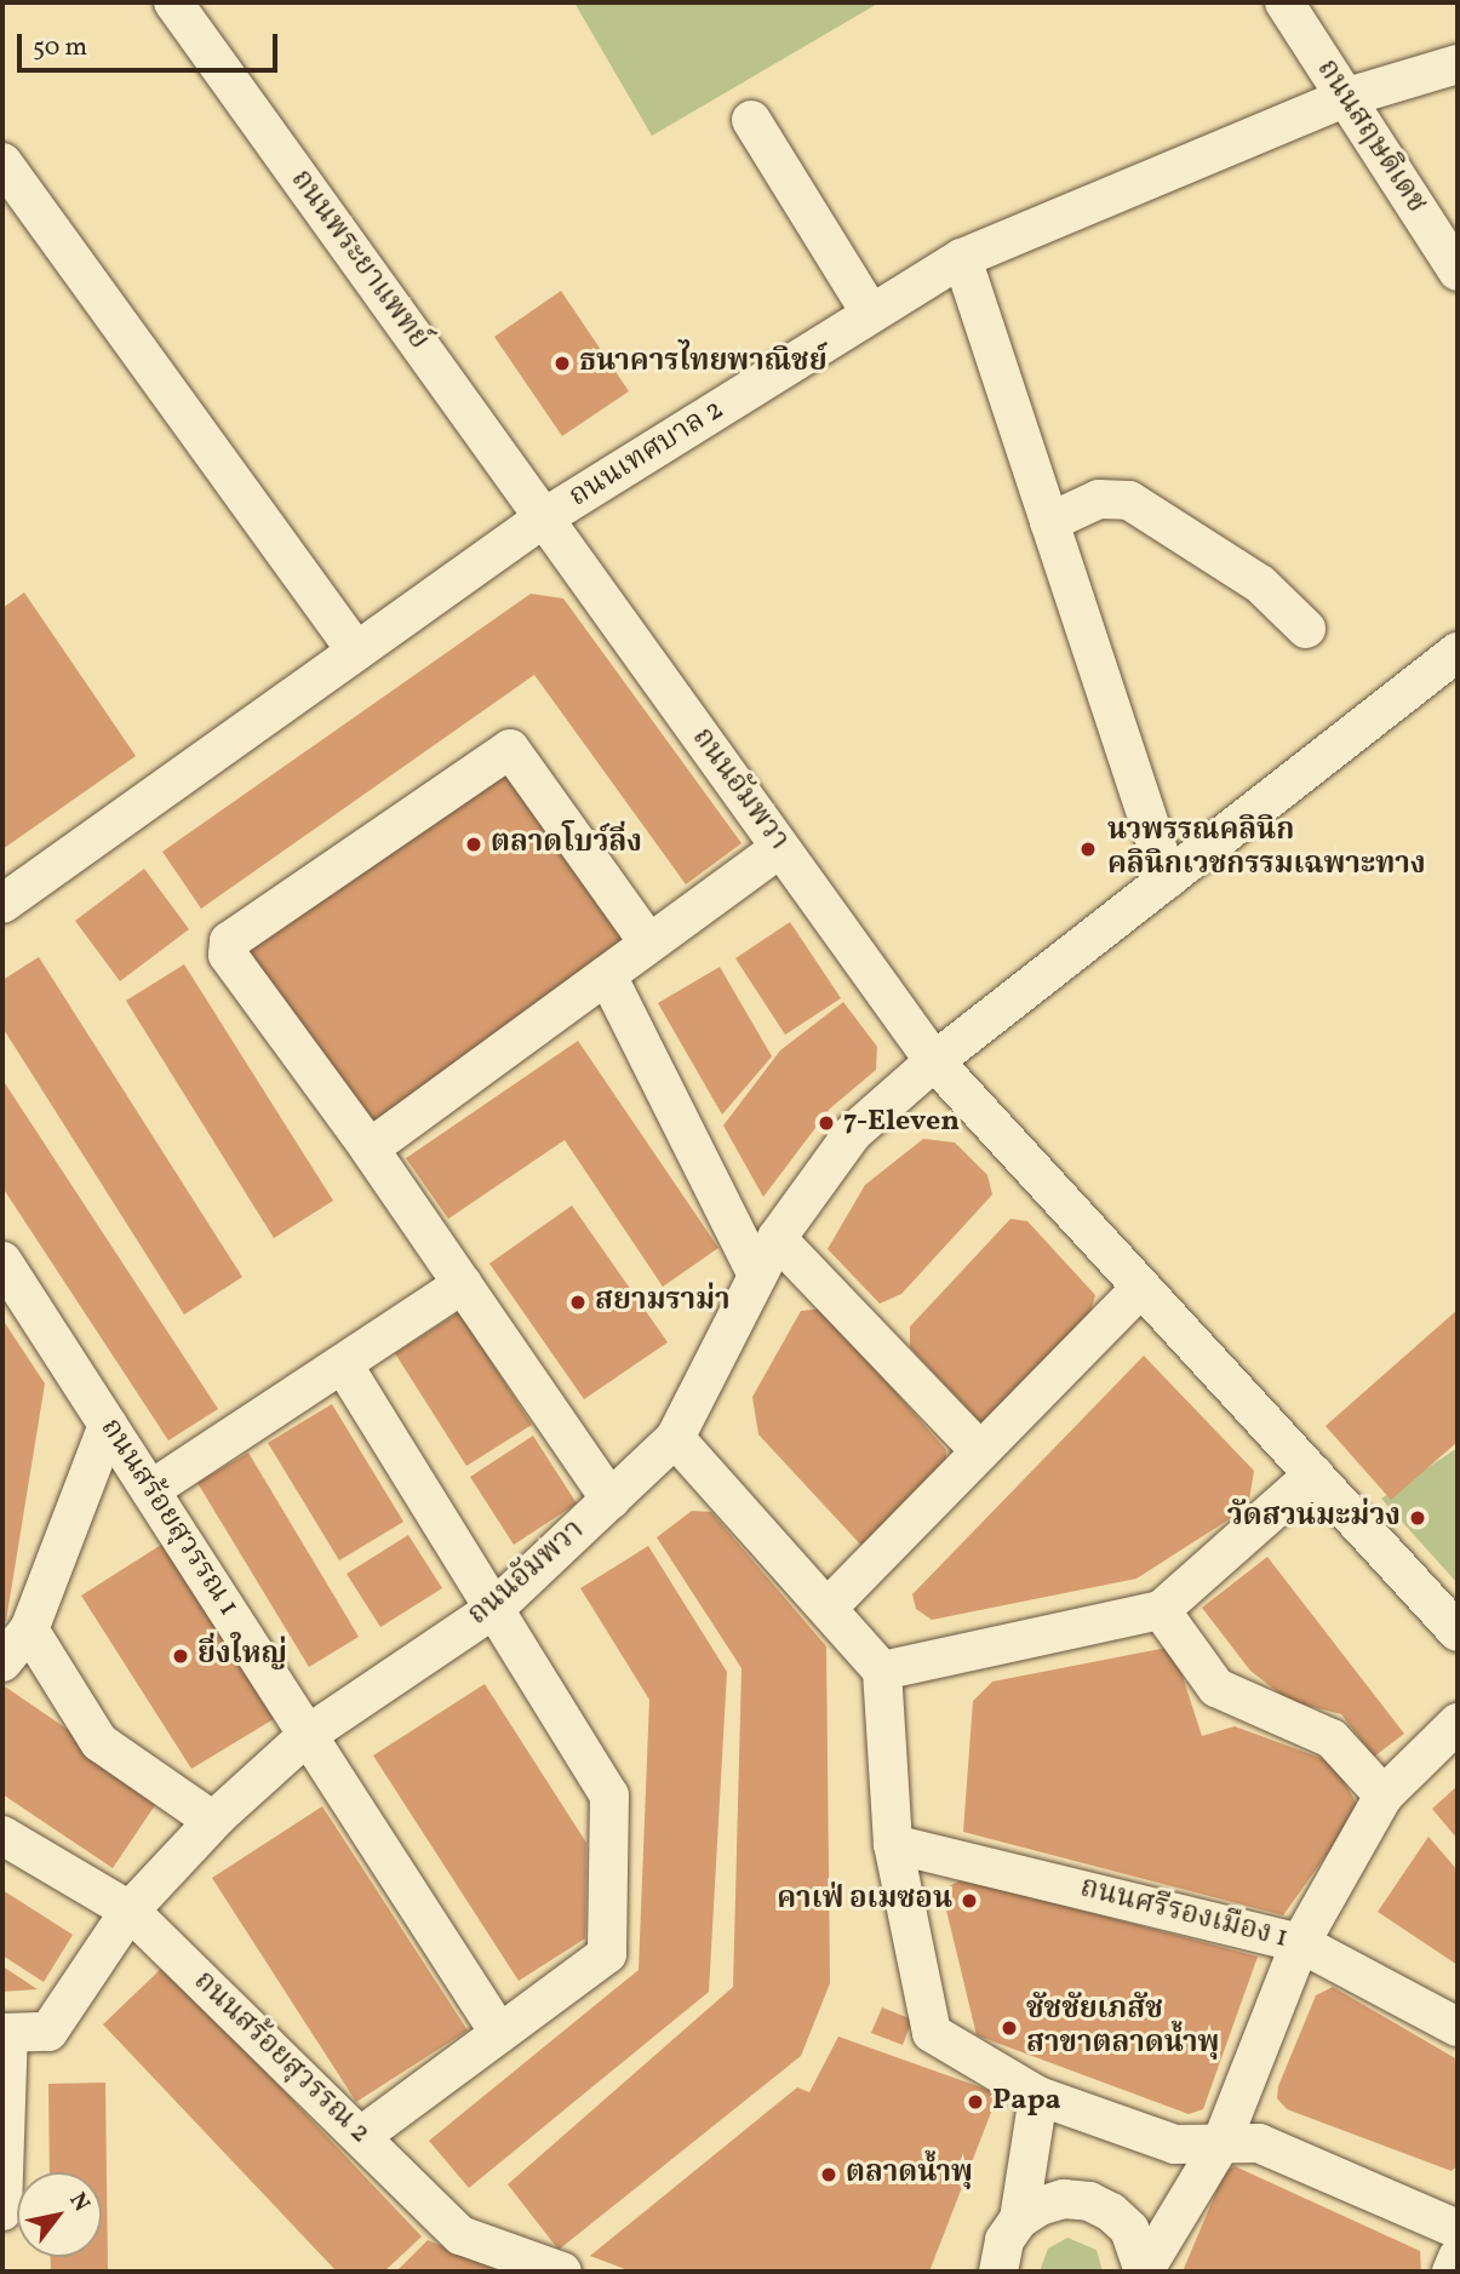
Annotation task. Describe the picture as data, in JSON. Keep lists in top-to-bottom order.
{
  "streets": {
    "street": [
      "ถนนสฤษดิเดช",
      "ถนนพระยาแพทย์",
      "ถนนเทศบาล 2",
      "ถนนอัมพวา",
      "ถนนสร้อยสุวรรณ 1",
      "ถนนศรีรองเมือง 1",
      "ถนนสร้อยสุวรรณ 2"
    ]
  },
  "crossings": [
    ["ถนนสฤษดิเดช", "ถนนเทศบาล 2"],
    ["ถนนพระยาแพทย์", "ถนนเทศบาล 2"],
    ["ถนนพระยาแพทย์", "ถนนอัมพวา"],
    ["ถนนเทศบาล 2", "ถนนอัมพวา"],
    ["ถนนอัมพวา", "ถนนสร้อยสุวรรณ 1"],
    ["ถนนอัมพวา", "ถนนสร้อยสุวรรณ 2"]
  ],
  "places": [
    "ธนาคารไทยพาณิชย์",
    "ตลาดโบว์ลิ่ง",
    "นวพรรณคลินิก คลินิกเวชกรรมเฉพาะทาง",
    "7-Eleven",
    "สยามราม่า",
    "วัดสวนมะม่วง",
    "ยิ่งใหญ่",
    "คาเฟ่ อเมซอน",
    "ชัชชัยเภสัช สาขาตลาดน้ำพุ",
    "Papa",
    "ตลาดน้ำพุ"
  ],
  "scale_bar": "50 m",
  "north": "top right"
}
